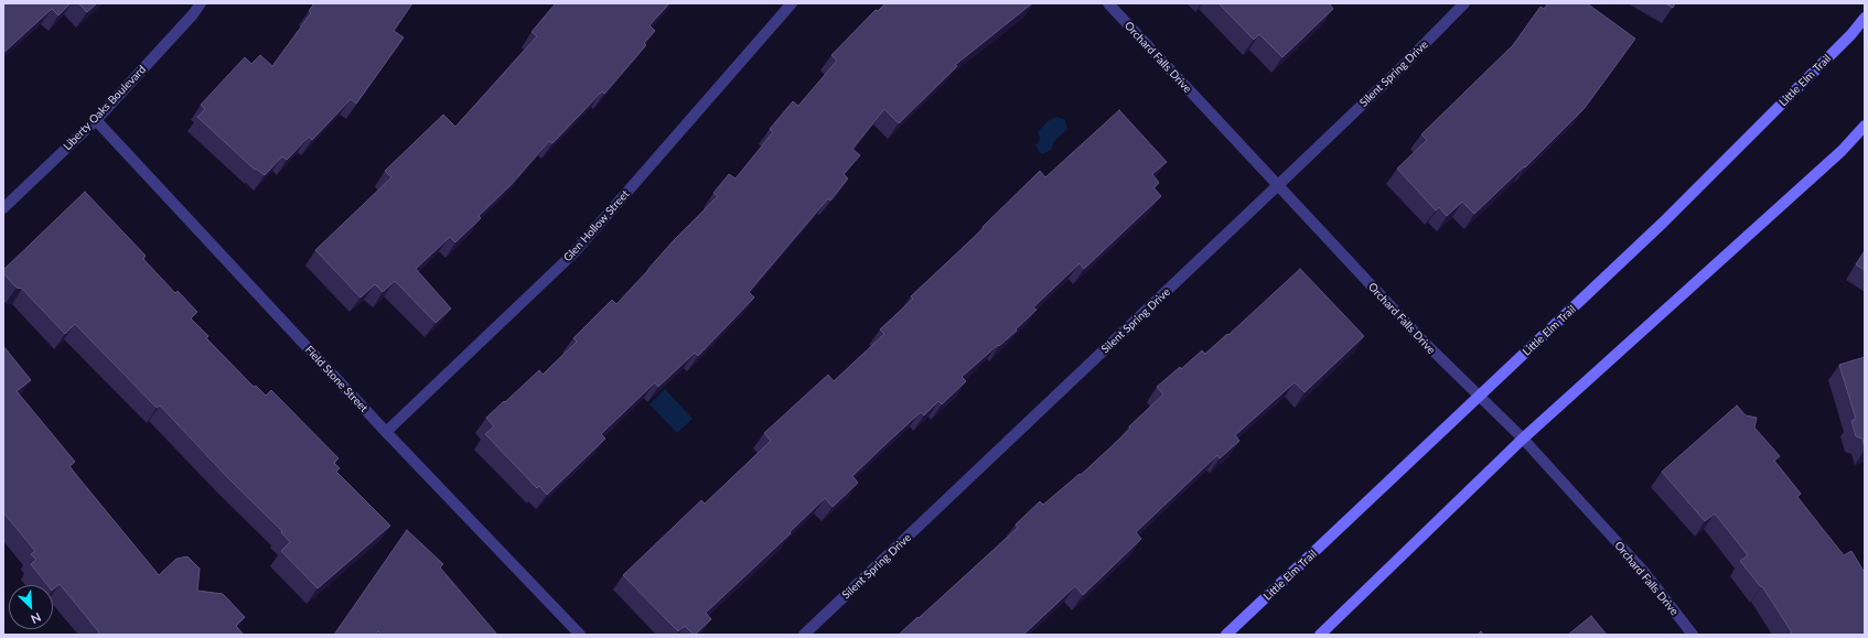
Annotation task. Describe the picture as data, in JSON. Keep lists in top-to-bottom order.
{
  "streets": {
    "street": [
      "Orchard Falls Drive",
      "Silent Spring Drive",
      "Little Elm Trail",
      "Liberty Oaks Boulevard",
      "Glen Hollow Street",
      "Field Stone Street"
    ]
  },
  "crossings": [
    ["Orchard Falls Drive", "Silent Spring Drive"],
    ["Orchard Falls Drive", "Little Elm Trail"],
    ["Liberty Oaks Boulevard", "Field Stone Street"],
    ["Glen Hollow Street", "Field Stone Street"]
  ],
  "north": "bottom right"
}
